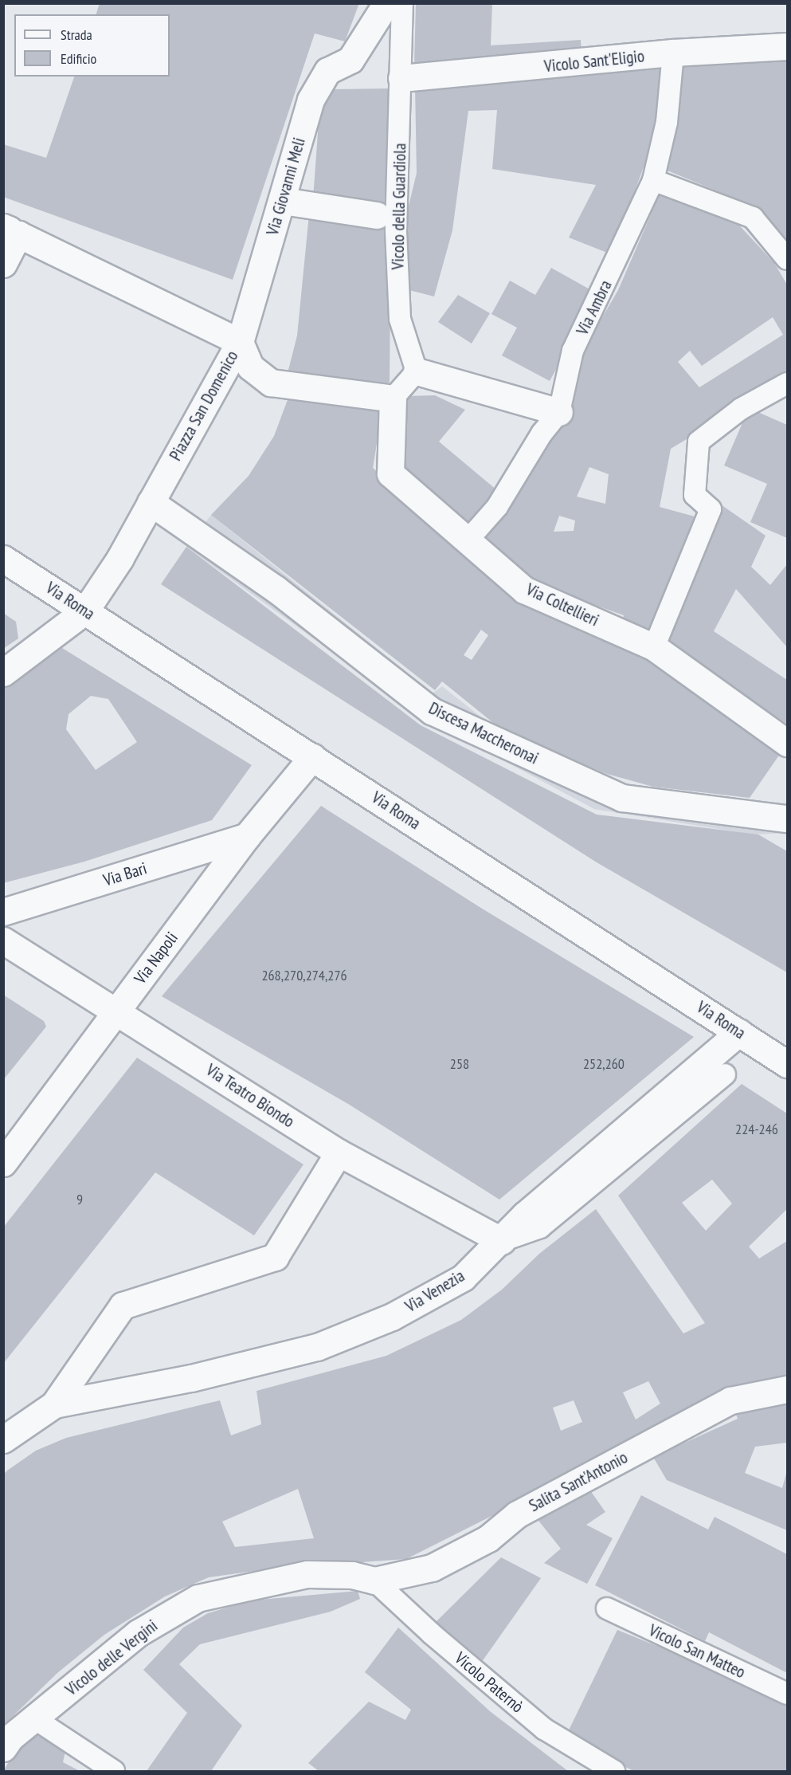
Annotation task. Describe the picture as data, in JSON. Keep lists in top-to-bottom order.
{
  "streets": {
    "street": [
      "Vicolo Sant'Eligio",
      "Via Giovanni Meli",
      "Piazza San Domenico",
      "Via Roma",
      "Via Coltellieri",
      "Discesa Maccheronai",
      "Via Bari",
      "Via Napoli",
      "Via Teatro Biondo",
      "Via Venezia",
      "Salita Sant'Antonio",
      "Vicolo delle Vergini"
    ],
    "lane": [
      "Vicolo della Guardiola",
      "Via Ambra",
      "Vicolo San Matteo",
      "Vicolo Paternò"
    ]
  },
  "crossings": [
    ["Vicolo Sant'Eligio", "Vicolo della Guardiola"],
    ["Vicolo Sant'Eligio", "Via Ambra"],
    ["Via Giovanni Meli", "Piazza San Domenico"],
    ["Via Ambra", "Via Coltellieri"],
    ["Piazza San Domenico", "Via Roma"],
    ["Piazza San Domenico", "Discesa Maccheronai"],
    ["Via Roma", "Via Napoli"],
    ["Via Roma", "Via Venezia"],
    ["Via Bari", "Via Napoli"],
    ["Via Napoli", "Via Teatro Biondo"],
    ["Via Teatro Biondo", "Via Venezia"],
    ["Salita Sant'Antonio", "Vicolo delle Vergini"],
    ["Salita Sant'Antonio", "Vicolo Paternò"],
    ["Vicolo delle Vergini", "Vicolo Paternò"]
  ],
  "house_numbers": [
    "268,270,274,276",
    "258",
    "252,260",
    "224-246",
    "9"
  ],
  "legend": ["Strada", "Edificio"]
}
